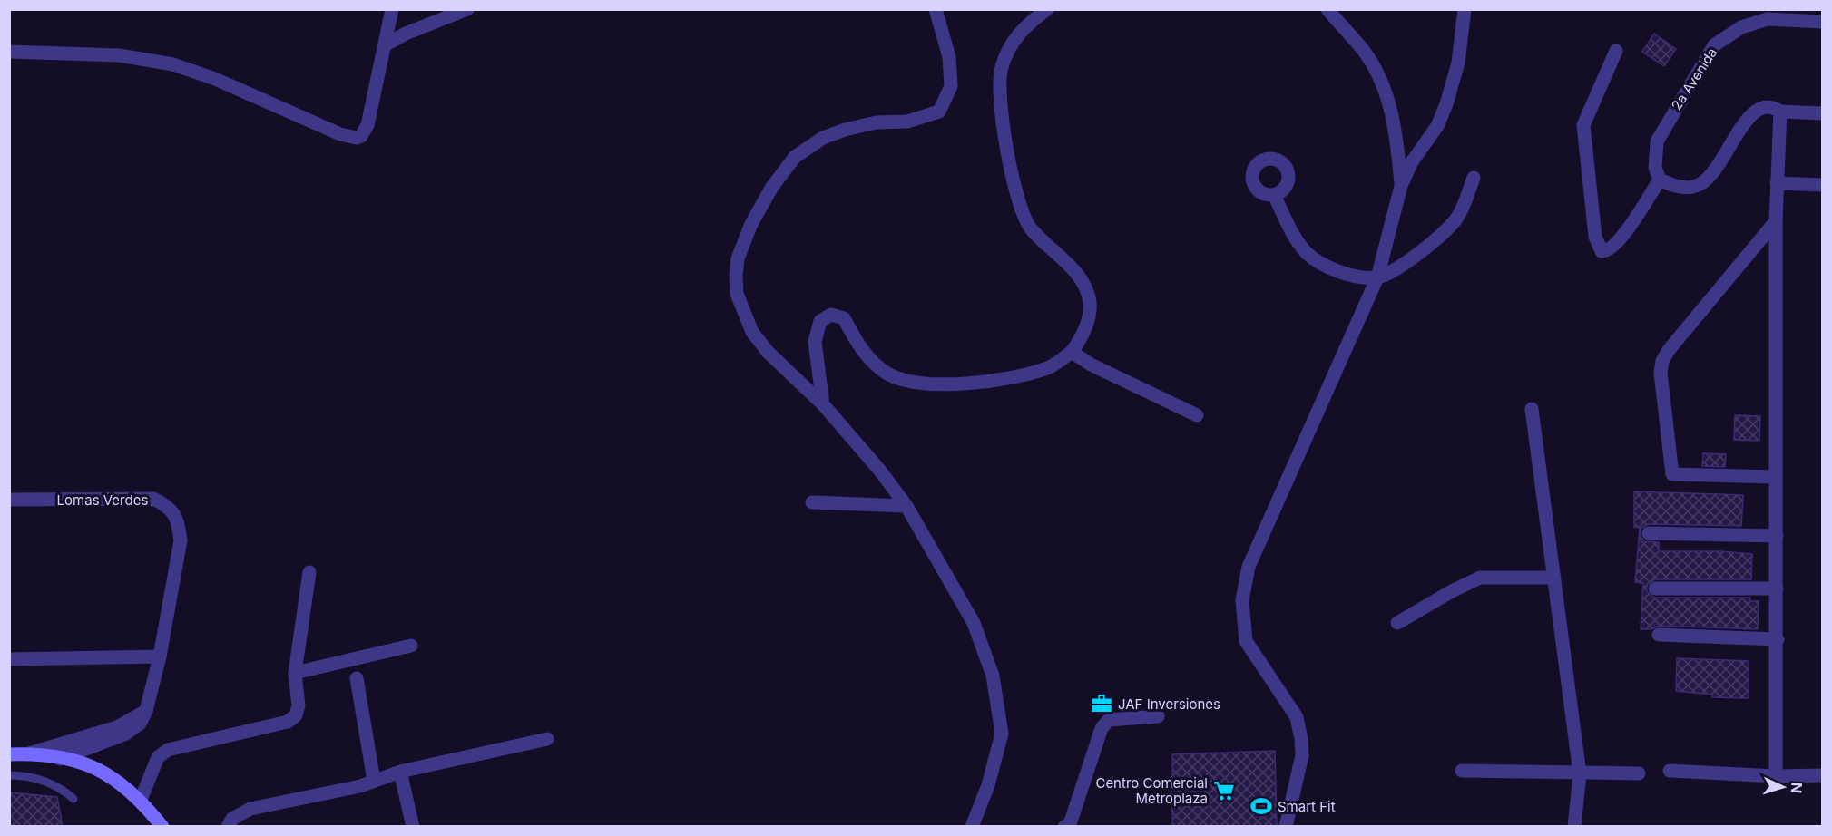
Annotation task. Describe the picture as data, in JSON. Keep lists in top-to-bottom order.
{
  "streets": {
    "street": ["2a Avenida", "Lomas Verdes"]
  },
  "places": {
    "office": ["JAF Inversiones"],
    "supermarket": ["Centro Comercial Metroplaza"],
    "sports": ["Smart Fit"]
  },
  "north": "right"
}
